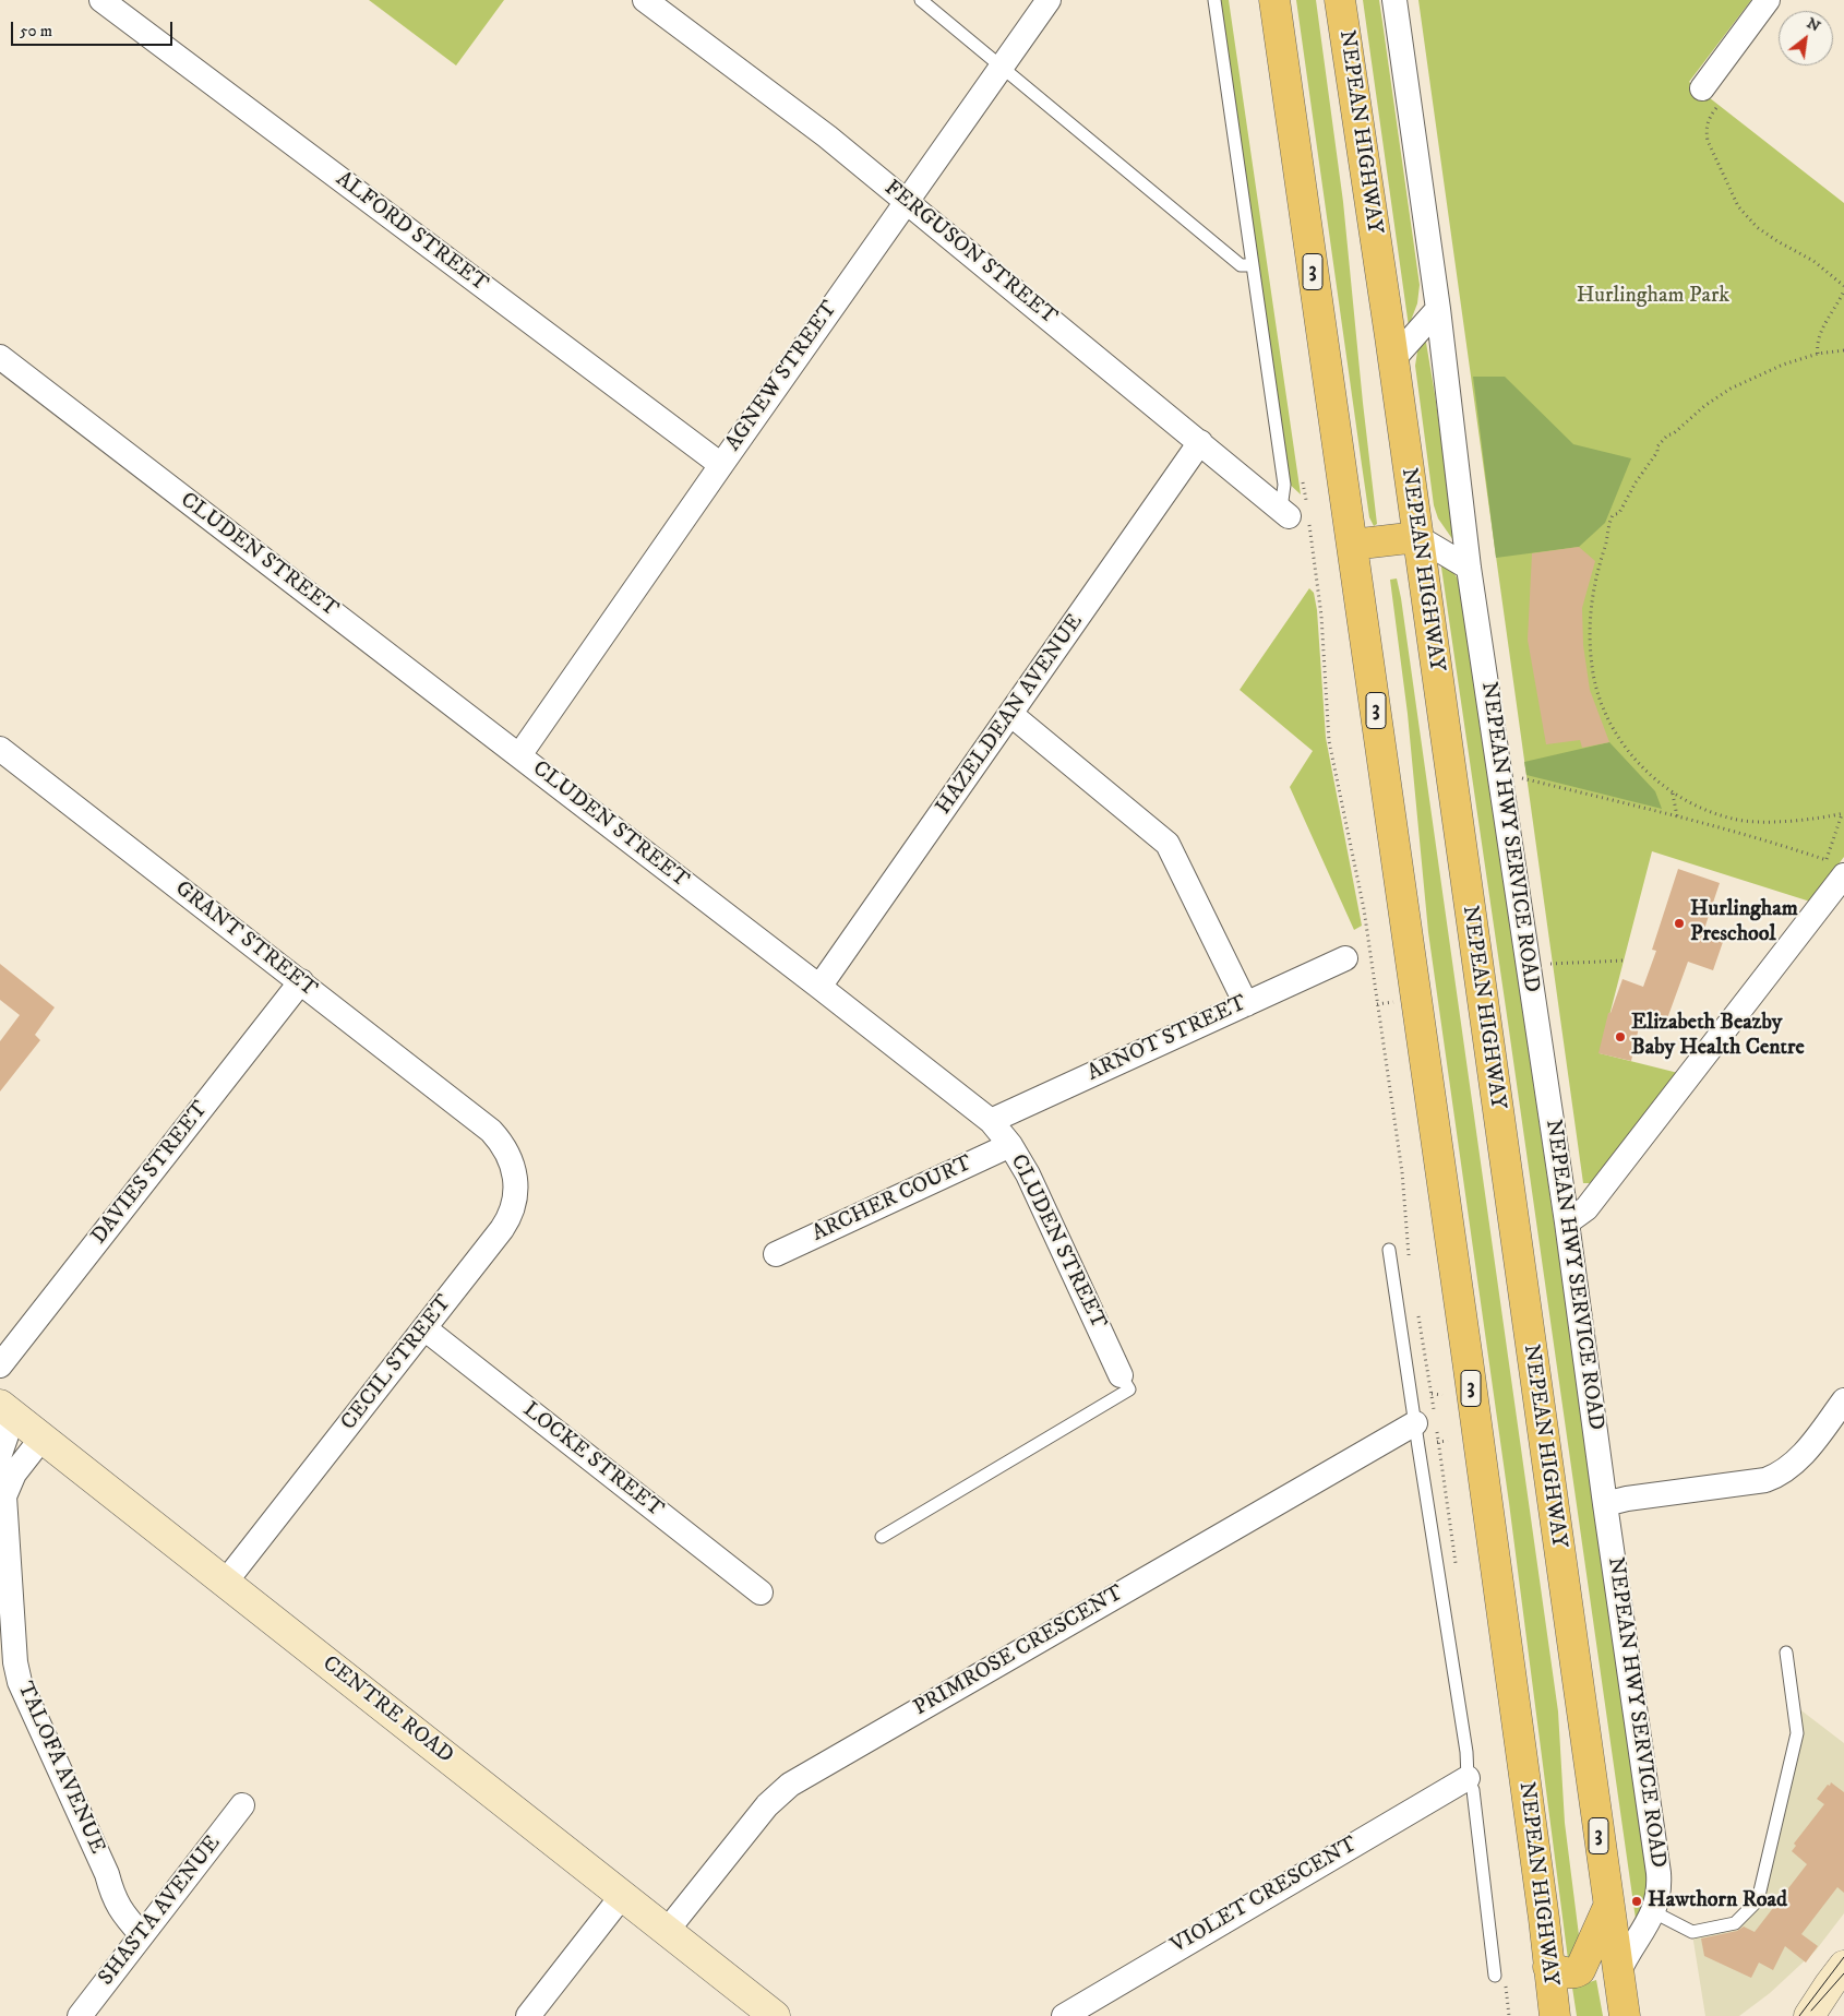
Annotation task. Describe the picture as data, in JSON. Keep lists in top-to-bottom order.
{
  "streets": {
    "highway": ["NEPEAN HIGHWAY", "3"],
    "main road": ["CENTRE ROAD"],
    "street": [
      "ALFORD STREET",
      "FERGUSON STREET",
      "AGNEW STREET",
      "CLUDEN STREET",
      "HAZELDEAN AVENUE",
      "NEPEAN HWY SERVICE ROAD",
      "GRANT STREET",
      "ARNOT STREET",
      "DAVIES STREET",
      "ARCHER COURT",
      "CECIL STREET",
      "LOCKE STREET",
      "PRIMROSE CRESCENT",
      "TALOFA AVENUE",
      "VIOLET CRESCENT",
      "SHASTA AVENUE"
    ]
  },
  "crossings": [
    ["NEPEAN HIGHWAY", "NEPEAN HWY SERVICE ROAD"],
    ["ALFORD STREET", "AGNEW STREET"],
    ["FERGUSON STREET", "AGNEW STREET"],
    ["FERGUSON STREET", "HAZELDEAN AVENUE"],
    ["AGNEW STREET", "CLUDEN STREET"],
    ["CLUDEN STREET", "HAZELDEAN AVENUE"],
    ["CLUDEN STREET", "ARNOT STREET"],
    ["CLUDEN STREET", "ARCHER COURT"],
    ["GRANT STREET", "DAVIES STREET"],
    ["GRANT STREET", "CECIL STREET"],
    ["CECIL STREET", "LOCKE STREET"],
    ["CECIL STREET", "CENTRE ROAD"],
    ["PRIMROSE CRESCENT", "CENTRE ROAD"],
    ["CENTRE ROAD", "TALOFA AVENUE"],
    ["TALOFA AVENUE", "SHASTA AVENUE"]
  ],
  "parks": ["Hurlingham Park"],
  "places": ["Hurlingham Preschool", "Elizabeth Beazby Baby Health Centre", "Hawthorn Road"],
  "scale_bar": "50 m",
  "north": "top right"
}
